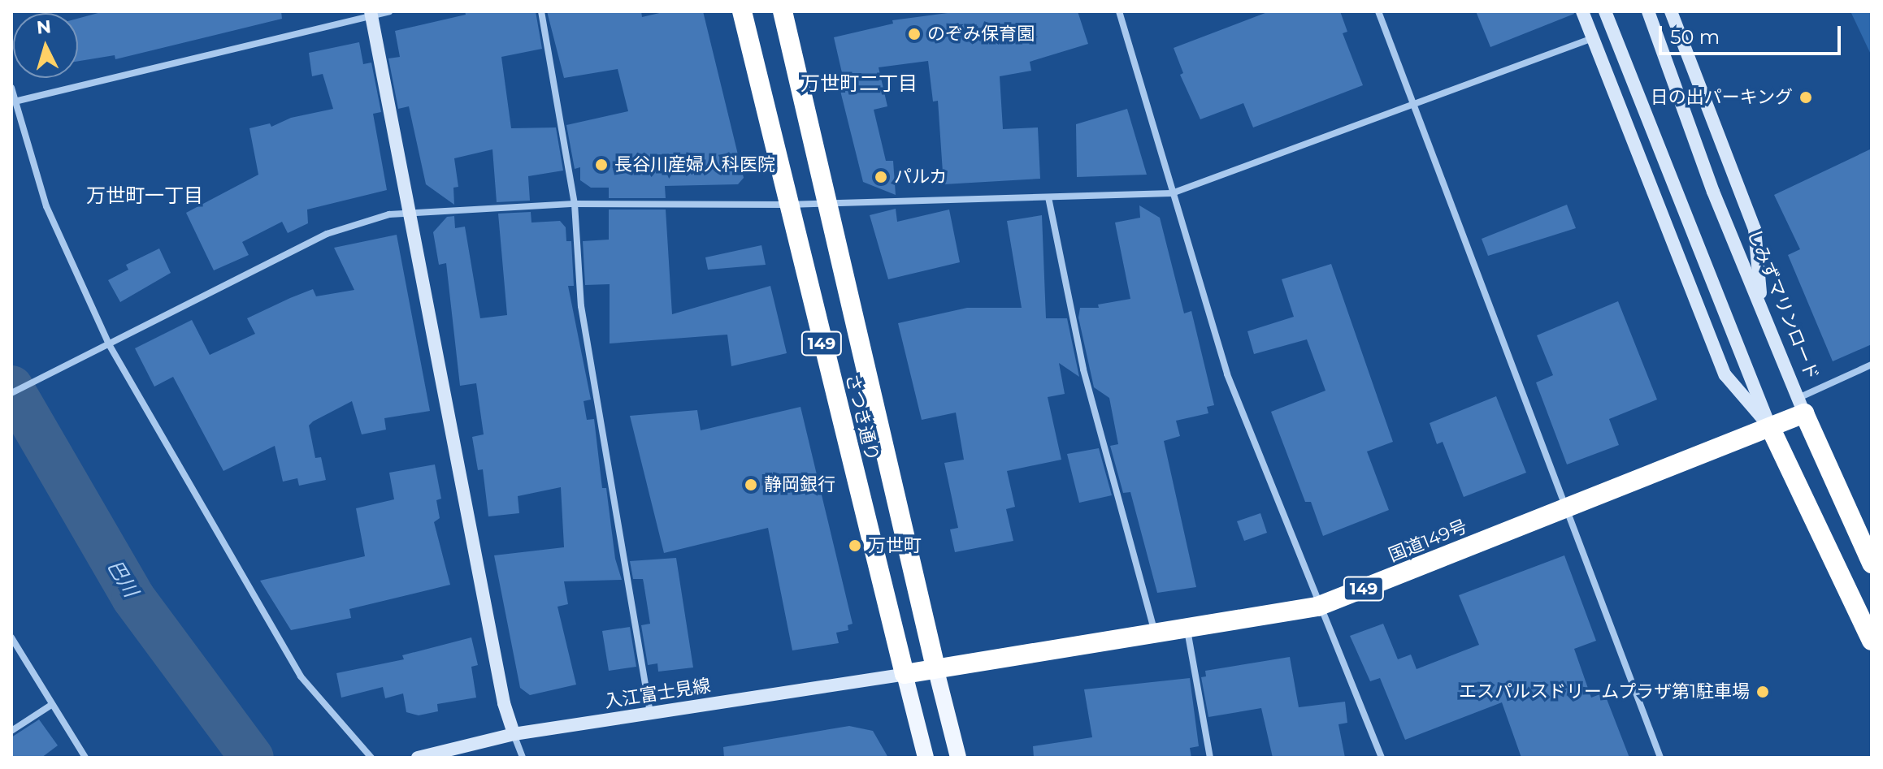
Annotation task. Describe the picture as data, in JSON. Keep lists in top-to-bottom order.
{
  "streets": {
    "highway": [
      "しみずマリンロード",
      "149",
      "さつき通り",
      "国道149号"
    ],
    "street": ["入江富士見線"]
  },
  "crossings": [
    ["しみずマリンロード", "国道149号"],
    ["149", "さつき通り"],
    ["149", "国道149号"],
    ["149", "入江富士見線"],
    ["さつき通り", "国道149号"],
    ["さつき通り", "入江富士見線"]
  ],
  "districts": ["万世町二丁目", "万世町一丁目"],
  "water": ["巴川"],
  "places": [
    "のぞみ保育園",
    "日の出パーキング",
    "長谷川産婦人科医院",
    "パルカ",
    "静岡銀行",
    "万世町",
    "エスパルスドリームプラザ第1駐車場"
  ],
  "scale_bar": "50 m",
  "north": "top"
}
